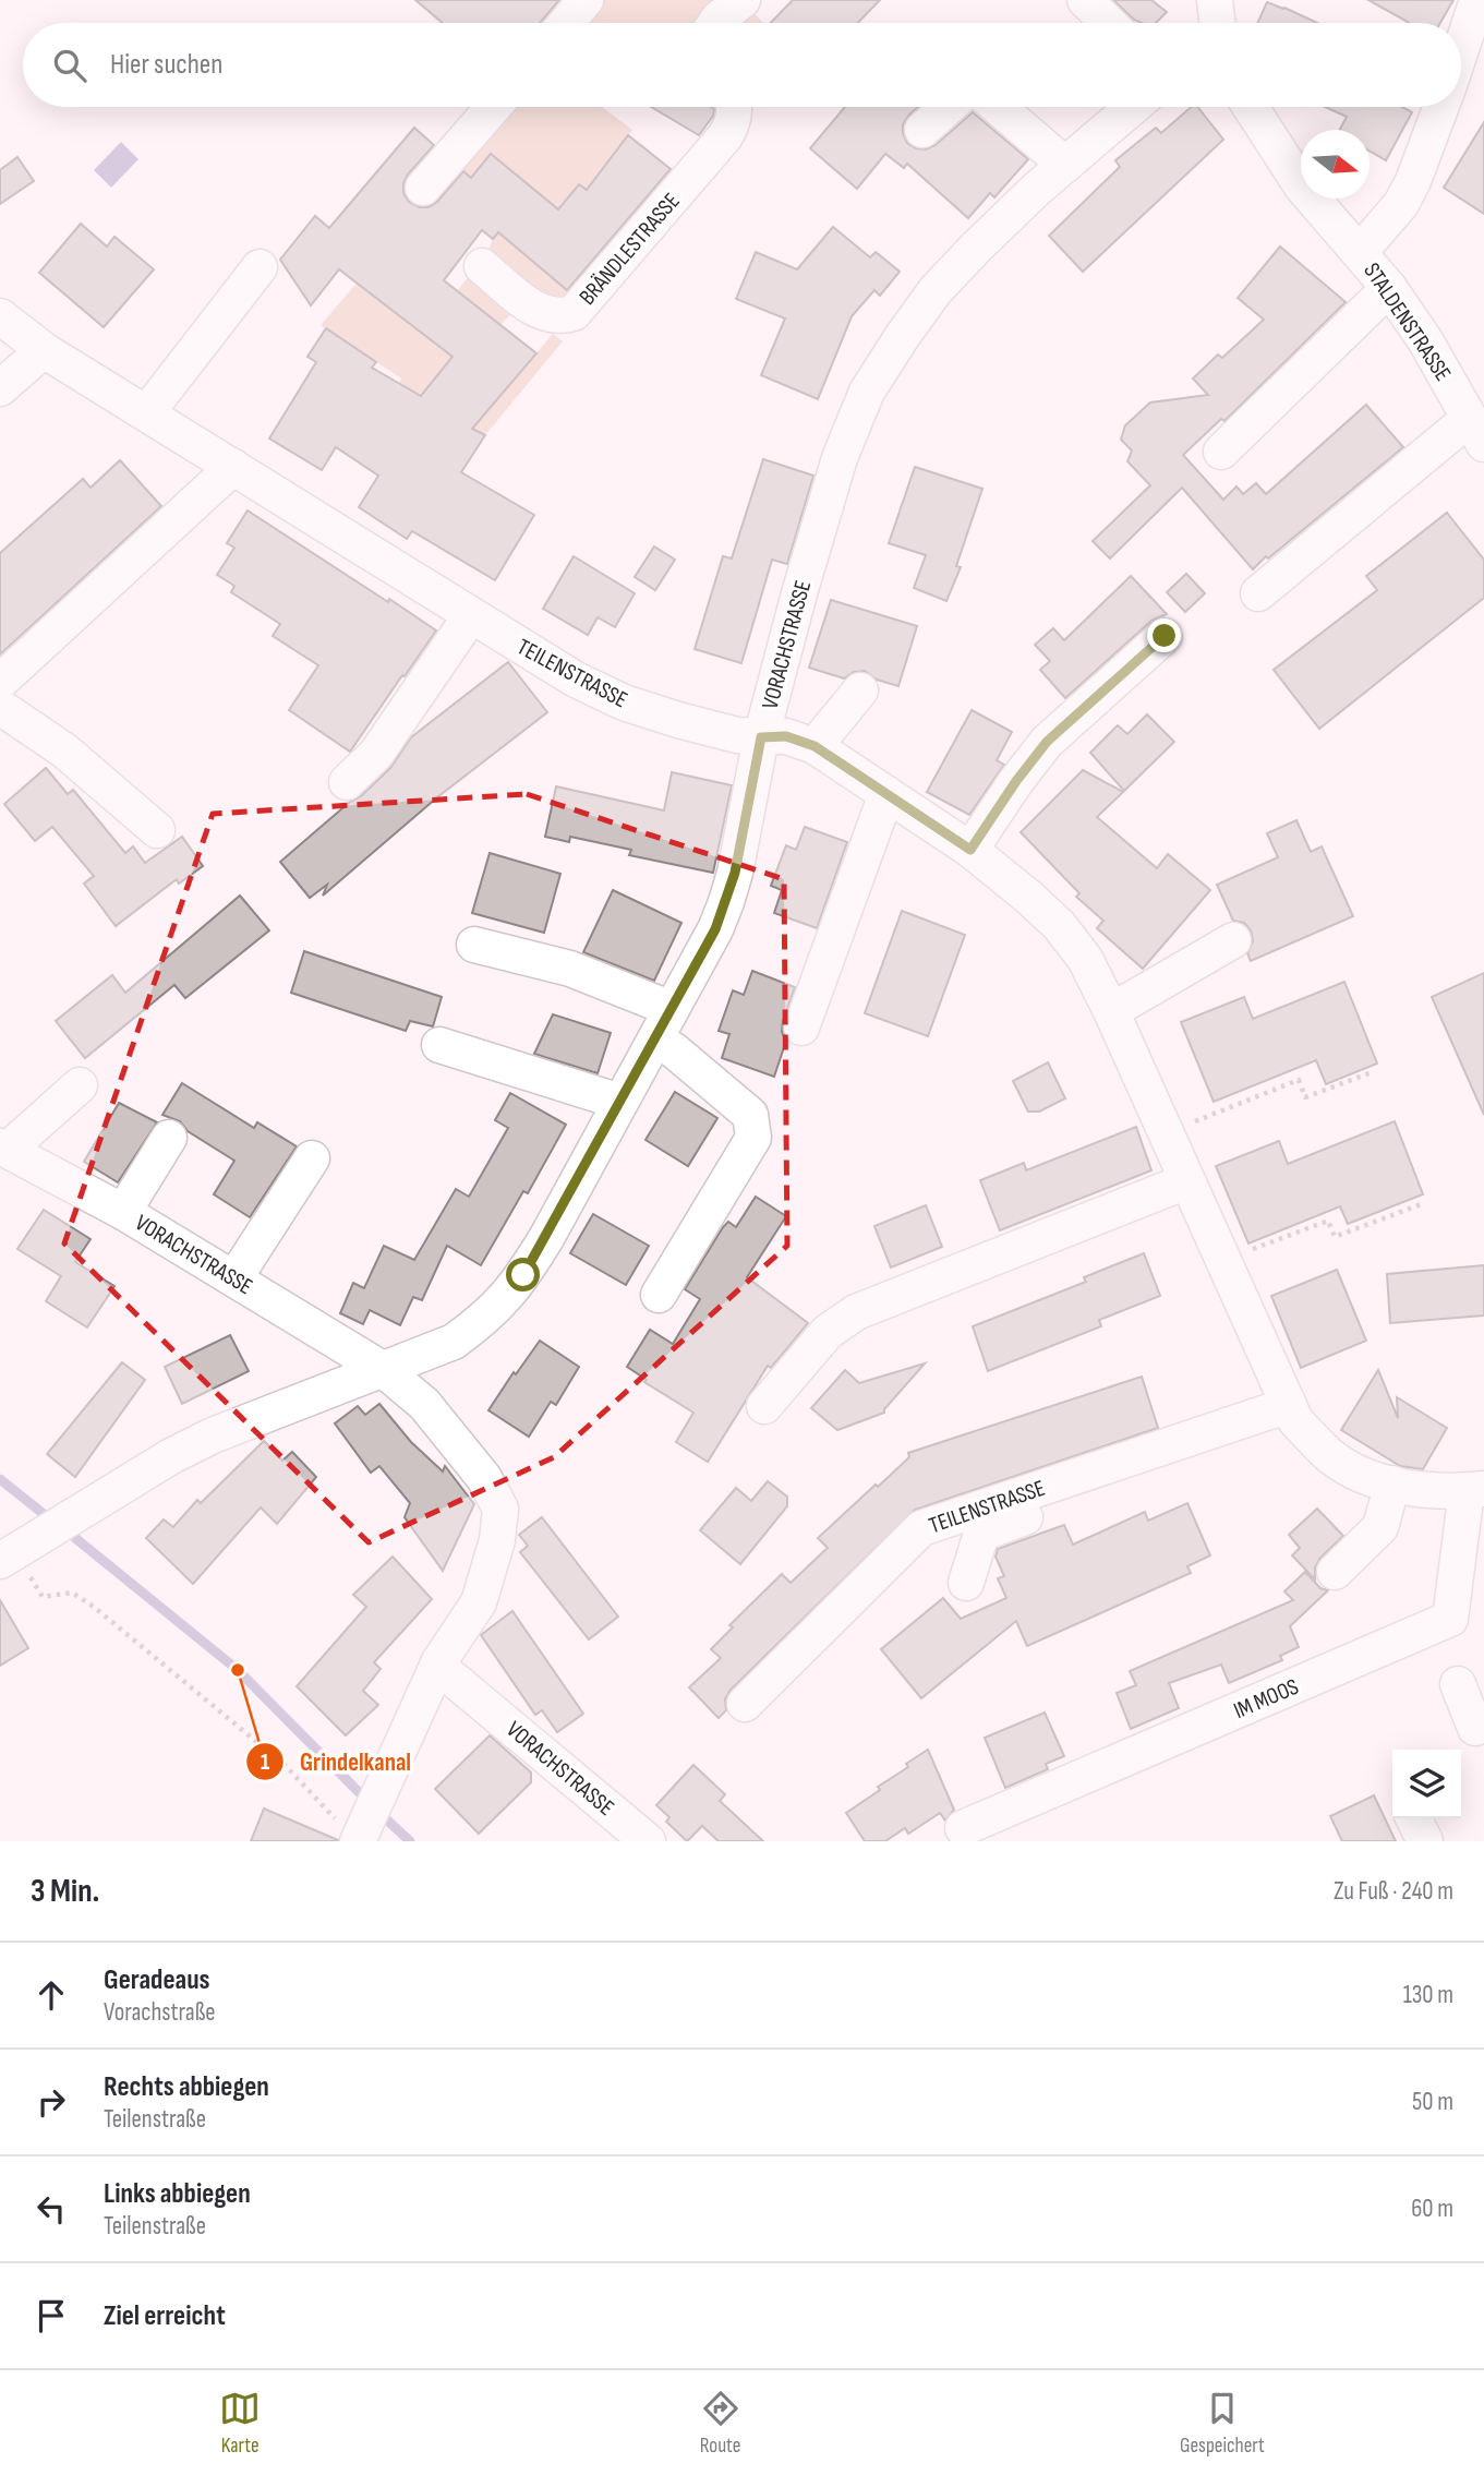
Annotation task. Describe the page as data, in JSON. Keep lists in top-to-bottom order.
{
  "streets": {
    "street": [
      "BRÄNDLESTRASSE",
      "STALDENSTRASSE",
      "VORACHSTRASSE",
      "TEILENSTRASSE",
      "IM MOOS"
    ]
  },
  "crossings": [
    ["VORACHSTRASSE", "TEILENSTRASSE"],
    ["TEILENSTRASSE", "IM MOOS"]
  ],
  "places": ["Grindelkanal"],
  "north": "right",
  "page": {
    "search": "Hier suchen",
    "heading": ["3 Min.", "Zu Fuß · 240 m"],
    "list": [
      ["Geradeaus", "Vorachstraße", "130 m"],
      ["Rechts abbiegen", "Teilenstraße", "50 m"],
      ["Links abbiegen", "Teilenstraße", "60 m"],
      "Ziel erreicht"
    ],
    "nav": ["Karte", "Route", "Gespeichert"]
  }
}
